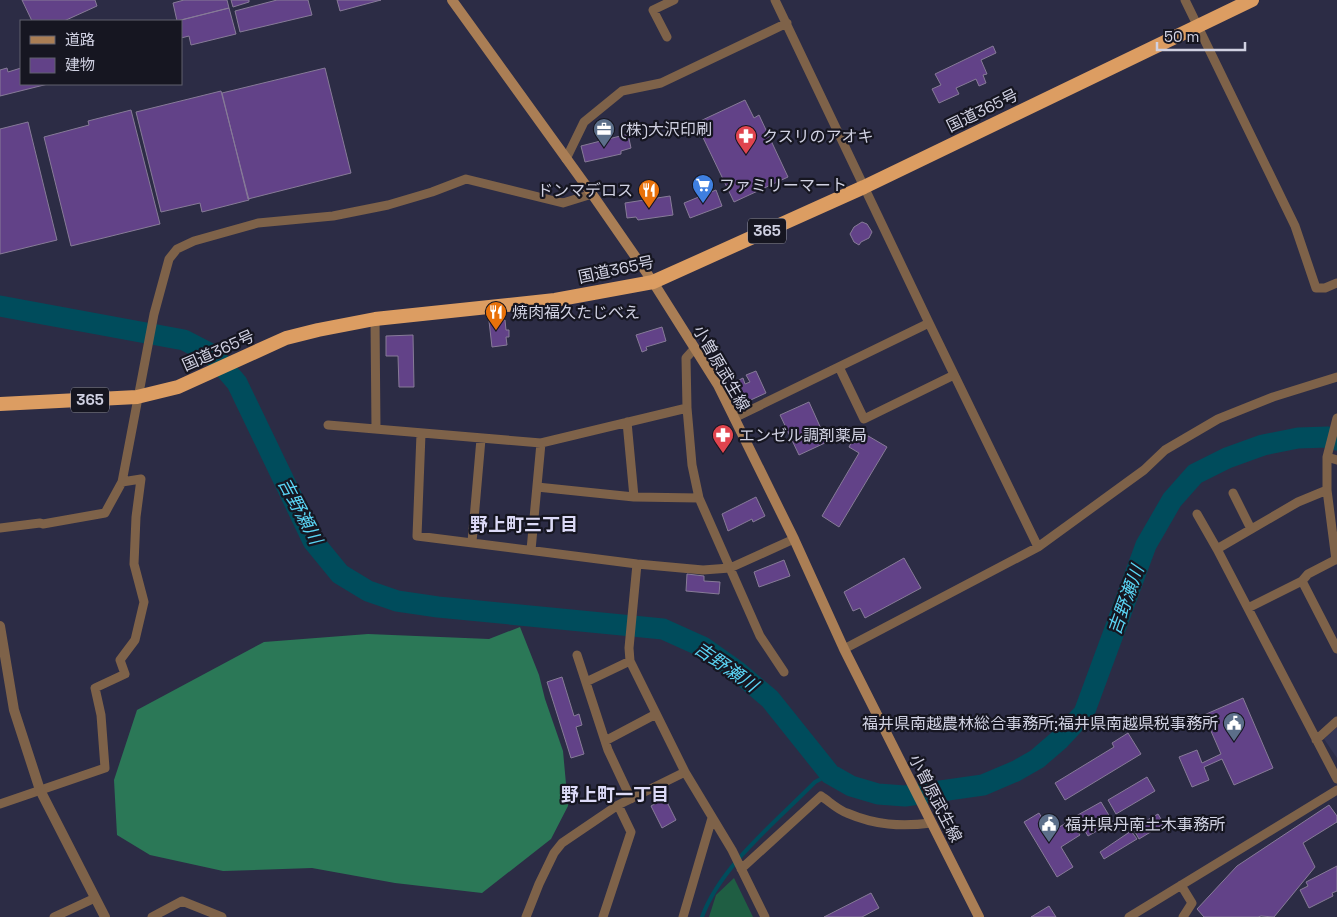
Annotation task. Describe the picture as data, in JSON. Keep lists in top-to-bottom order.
{
  "streets": {
    "highway": ["国道365号", "365"],
    "main road": ["小曽原武生線"]
  },
  "crossings": [
    ["国道365号", "小曽原武生線"]
  ],
  "districts": ["野上町三丁目", "野上町一丁目"],
  "water": ["吉野瀬川"],
  "places": {
    "office": ["(株)大沢印刷"],
    "pharmacy": ["クスリのアオキ", "エンゼル調剤薬局"],
    "supermarket": ["ファミリーマート"],
    "restaurant": ["ドンマデロス", "焼肉福久たじべえ"],
    "public building": ["福井県南越農林総合事務所;福井県南越県税事務所", "福井県丹南土木事務所"]
  },
  "legend": ["道路", "建物"],
  "scale_bar": "50 m"
}
